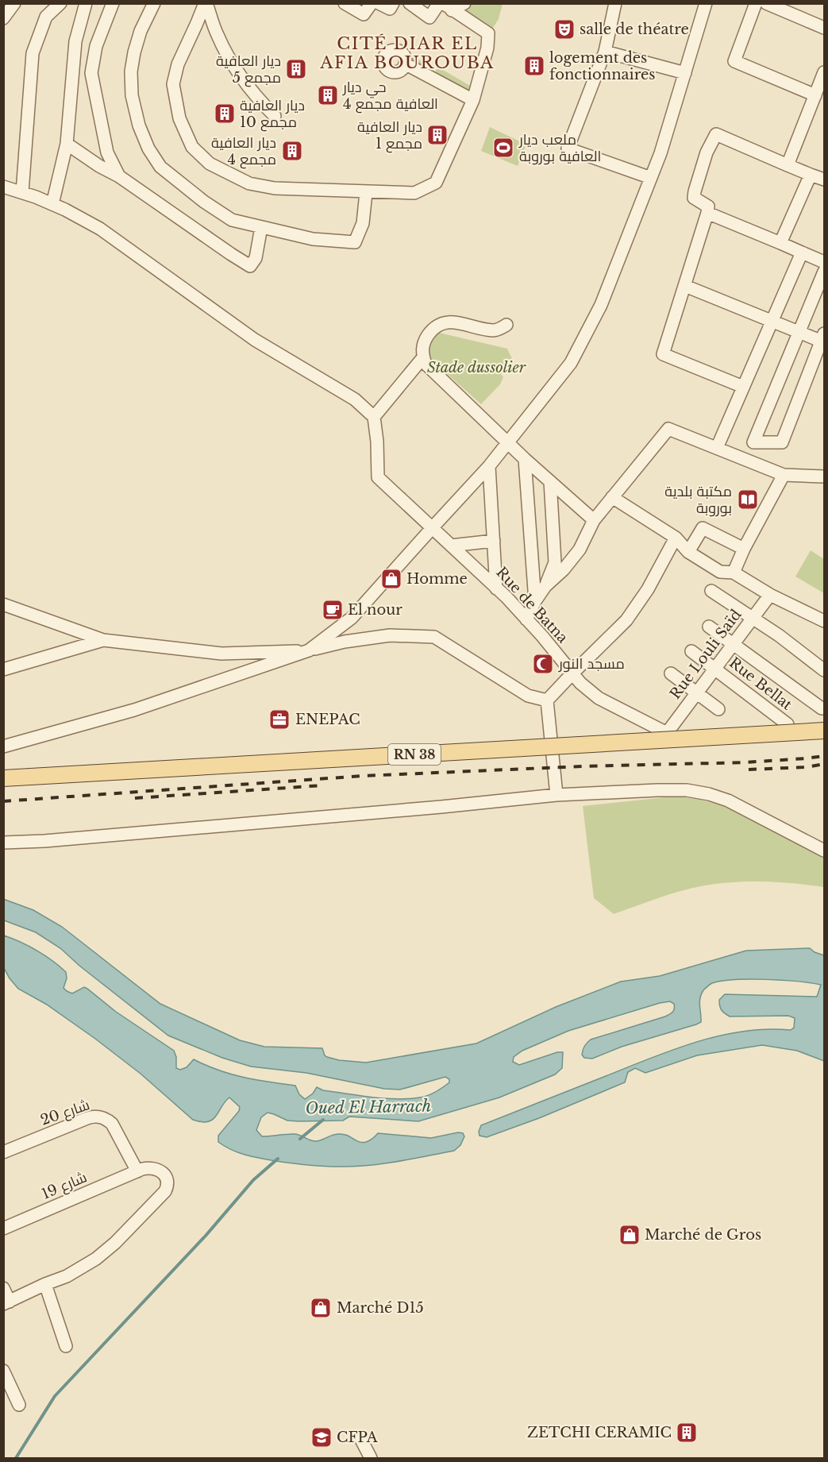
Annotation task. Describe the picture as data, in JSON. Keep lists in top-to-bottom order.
{
  "streets": {
    "main road": ["RN 38"],
    "street": [
      "Rue de Batna",
      "Rue Louli Saïd",
      "Rue Bellat",
      "شارع 20",
      "شارع 19"
    ]
  },
  "crossings": [
    ["Rue de Batna", "Rue Louli Saïd"],
    ["Rue Louli Saïd", "Rue Bellat"],
    ["شارع 20", "شارع 19"]
  ],
  "districts": ["CITÉ DIAR EL AFIA BOUROUBA"],
  "water": ["Oued El Harrach"],
  "parks": ["Stade dussolier"],
  "places": {
    "theatre": ["salle de théatre"],
    "building": [
      "logement des fonctionnaires",
      "ديار العافية مجمع 5",
      "حي ديار العافية مجمع 4",
      "ديار العافية مجمع 10",
      "ديار العافية مجمع 1",
      "ديار العافية مجمع 4",
      "ZETCHI CERAMIC"
    ],
    "sports": ["ملعب ديار العافية بوروبة"],
    "library": ["مكتبة بلدية بوروبة"],
    "shop": ["Homme", "Marché de Gros", "Marché D15"],
    "cafe": ["El nour"],
    "mosque": ["مسجد النور"],
    "office": ["ENEPAC"],
    "school or university": ["CFPA"]
  }
}
